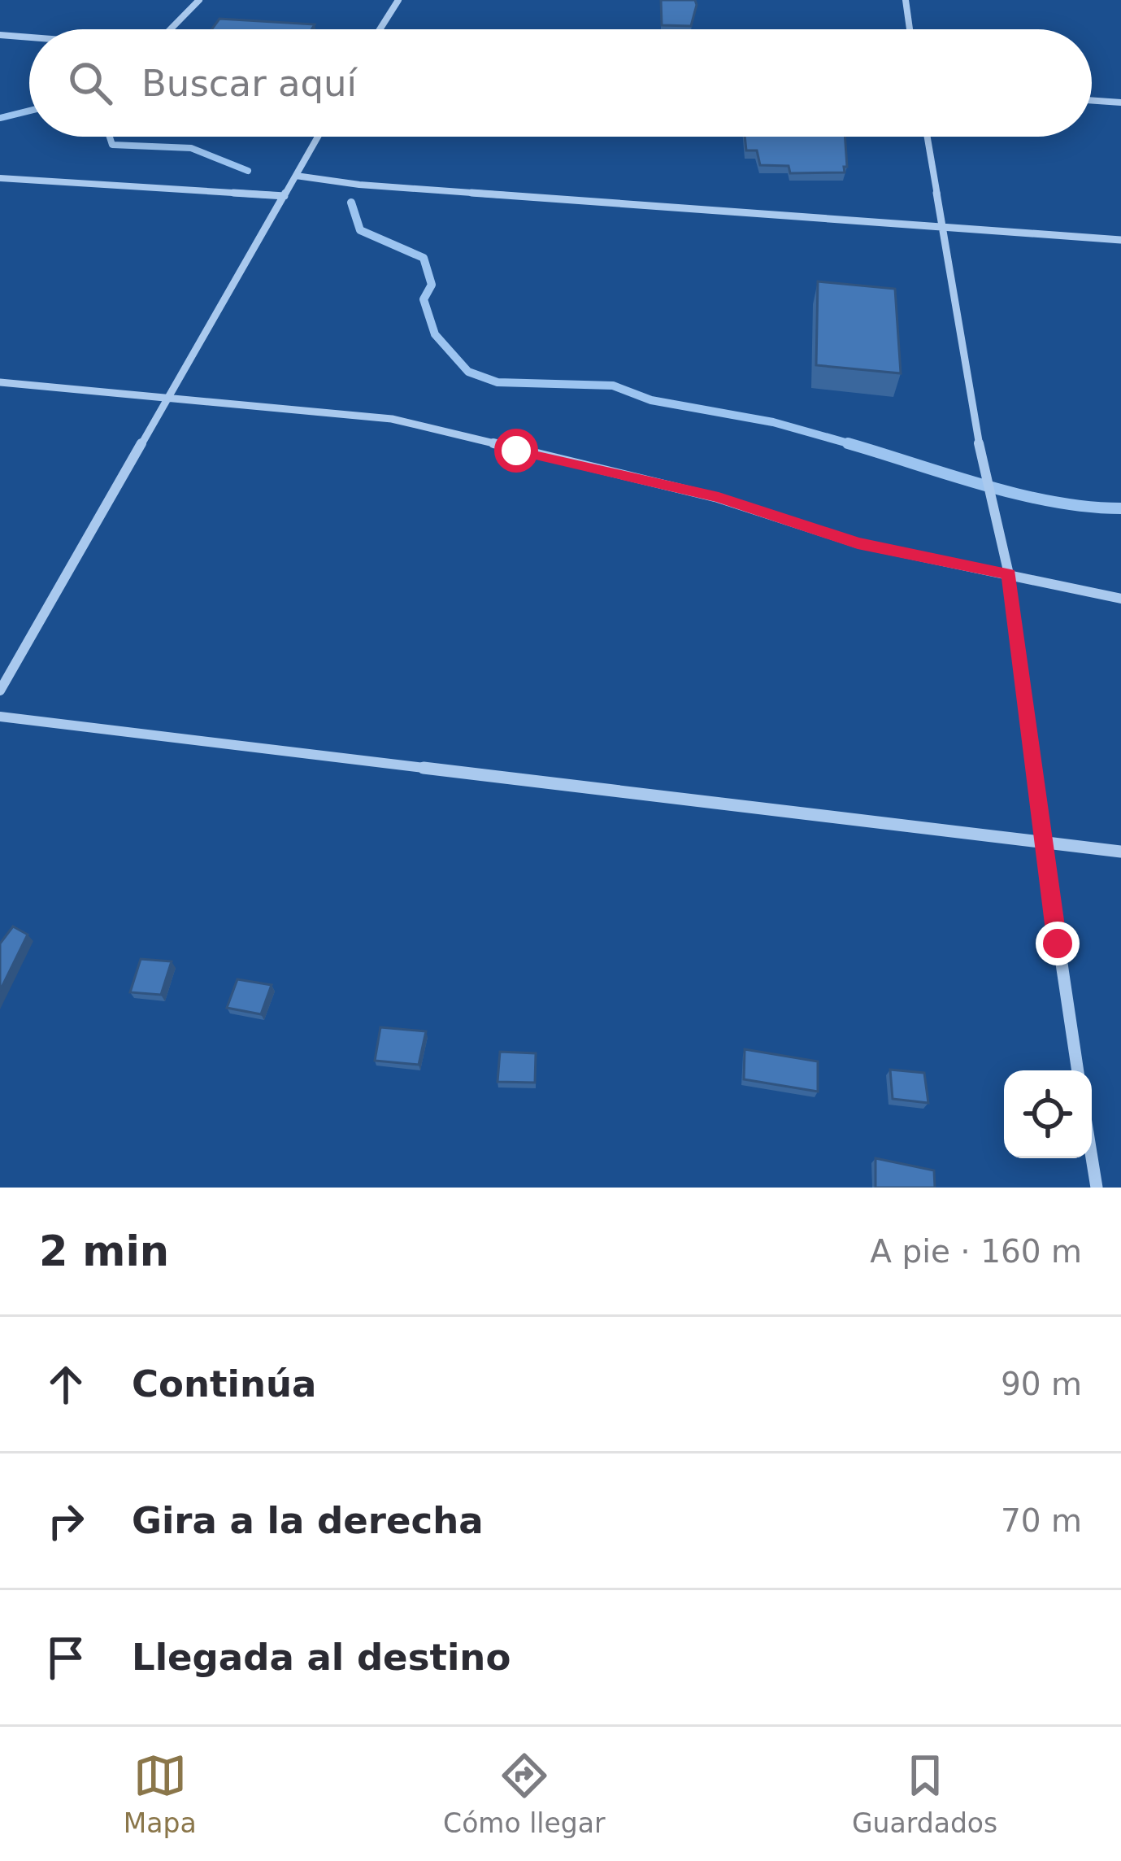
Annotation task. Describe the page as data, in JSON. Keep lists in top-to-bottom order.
{
  "page": {
    "search": "Buscar aquí",
    "heading": ["2 min", "A pie · 160 m"],
    "list": [
      ["Continúa", "90 m"],
      ["Gira a la derecha", "70 m"],
      "Llegada al destino"
    ],
    "nav": ["Mapa", "Cómo llegar", "Guardados"]
  }
}
